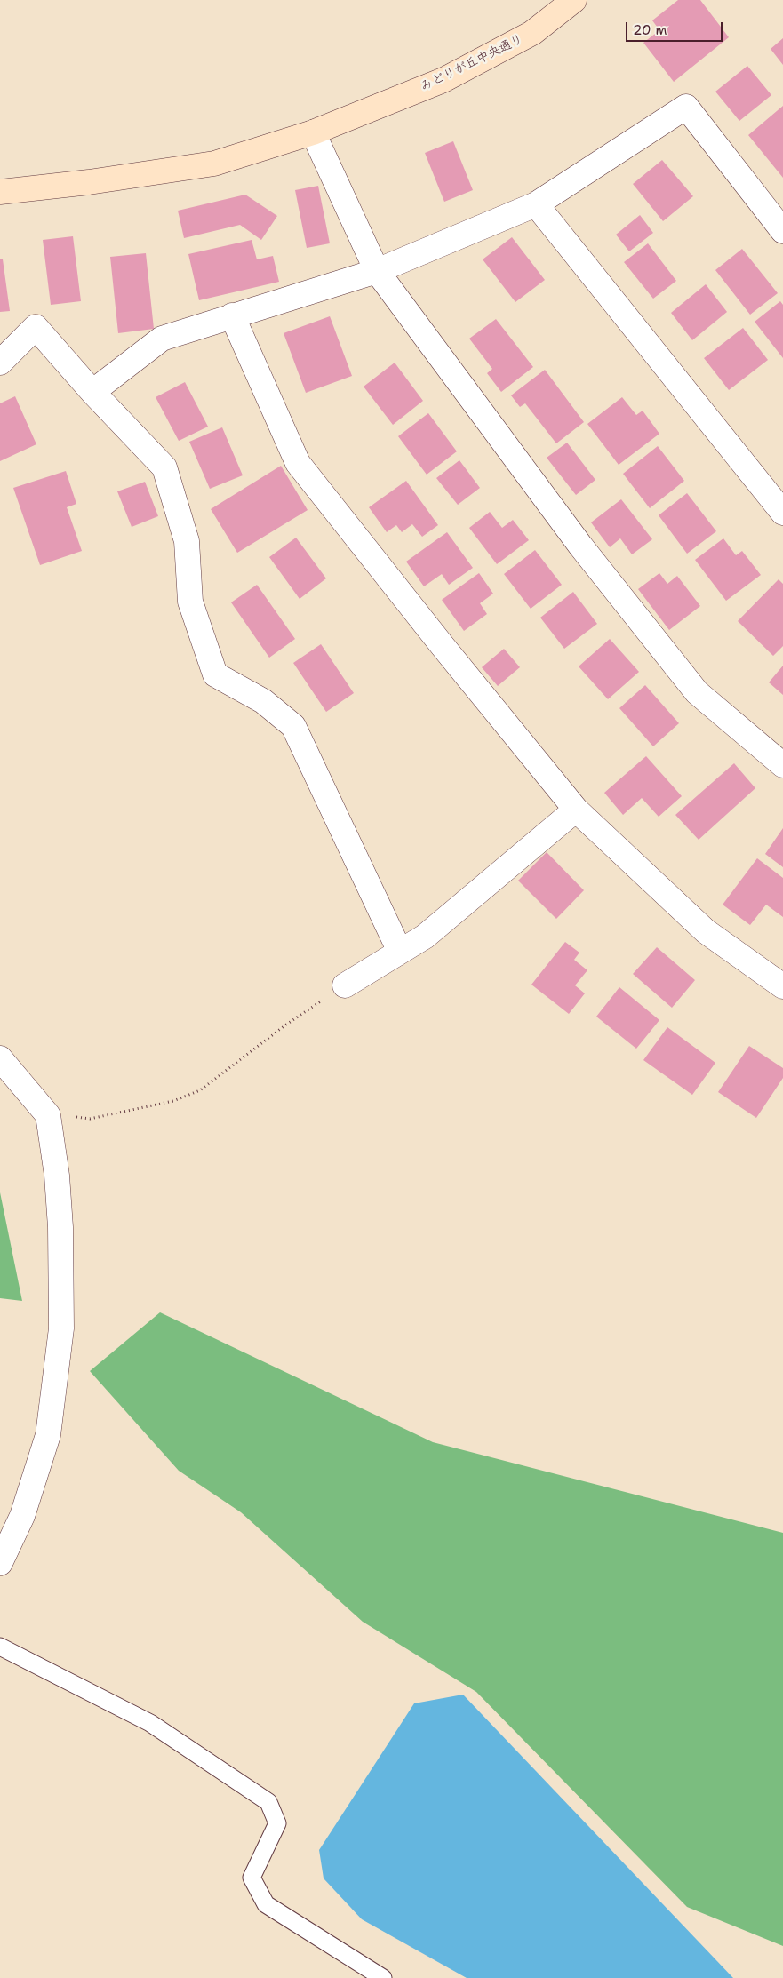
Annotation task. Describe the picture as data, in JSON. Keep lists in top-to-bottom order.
{
  "streets": {
    "street": ["みどりが丘中央通り"]
  },
  "scale_bar": "20 m"
}
